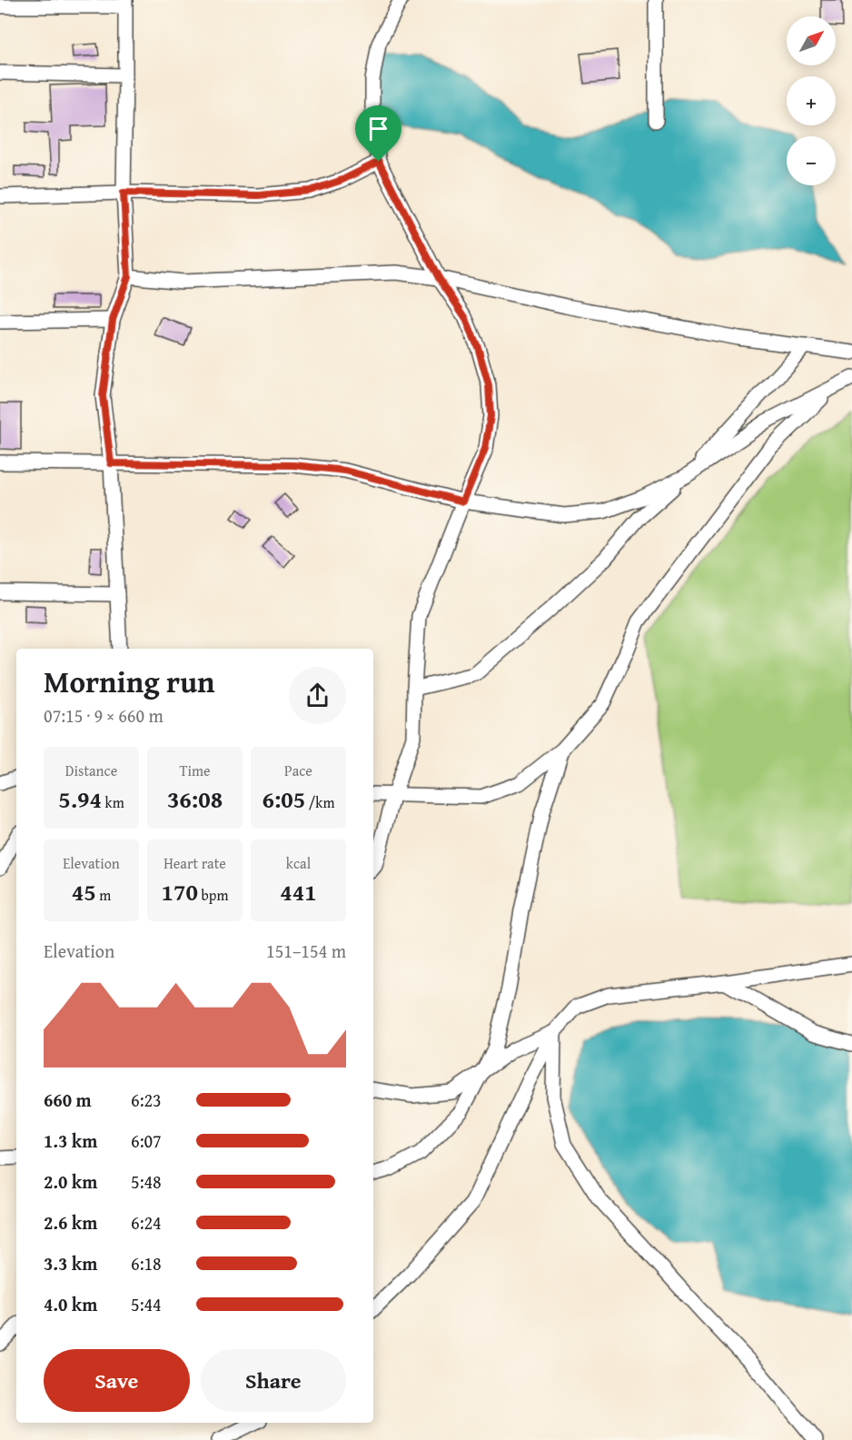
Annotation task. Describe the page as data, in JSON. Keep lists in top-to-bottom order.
{
  "north": "top right",
  "page": {
    "map_buttons": ["+", "−"],
    "heading": ["Morning run", "07:15 · 9 × 660 m"],
    "stats": [
      ["Distance", "5.94 km"],
      ["Time", "36:08"],
      ["Pace", "6:05 /km"],
      ["Elevation", "45 m"],
      ["Heart rate", "170 bpm"],
      ["kcal", "441"]
    ],
    "chart": ["Elevation", "151–154 m"],
    "list": [
      {
        "name": "660 m",
        "note": "6:23"
      },
      {
        "name": "1.3 km",
        "note": "6:07"
      },
      {
        "name": "2.0 km",
        "note": "5:48"
      },
      {
        "name": "2.6 km",
        "note": "6:24"
      },
      {
        "name": "3.3 km",
        "note": "6:18"
      },
      {
        "name": "4.0 km",
        "note": "5:44"
      }
    ],
    "buttons": ["Save", "Share"]
  }
}
